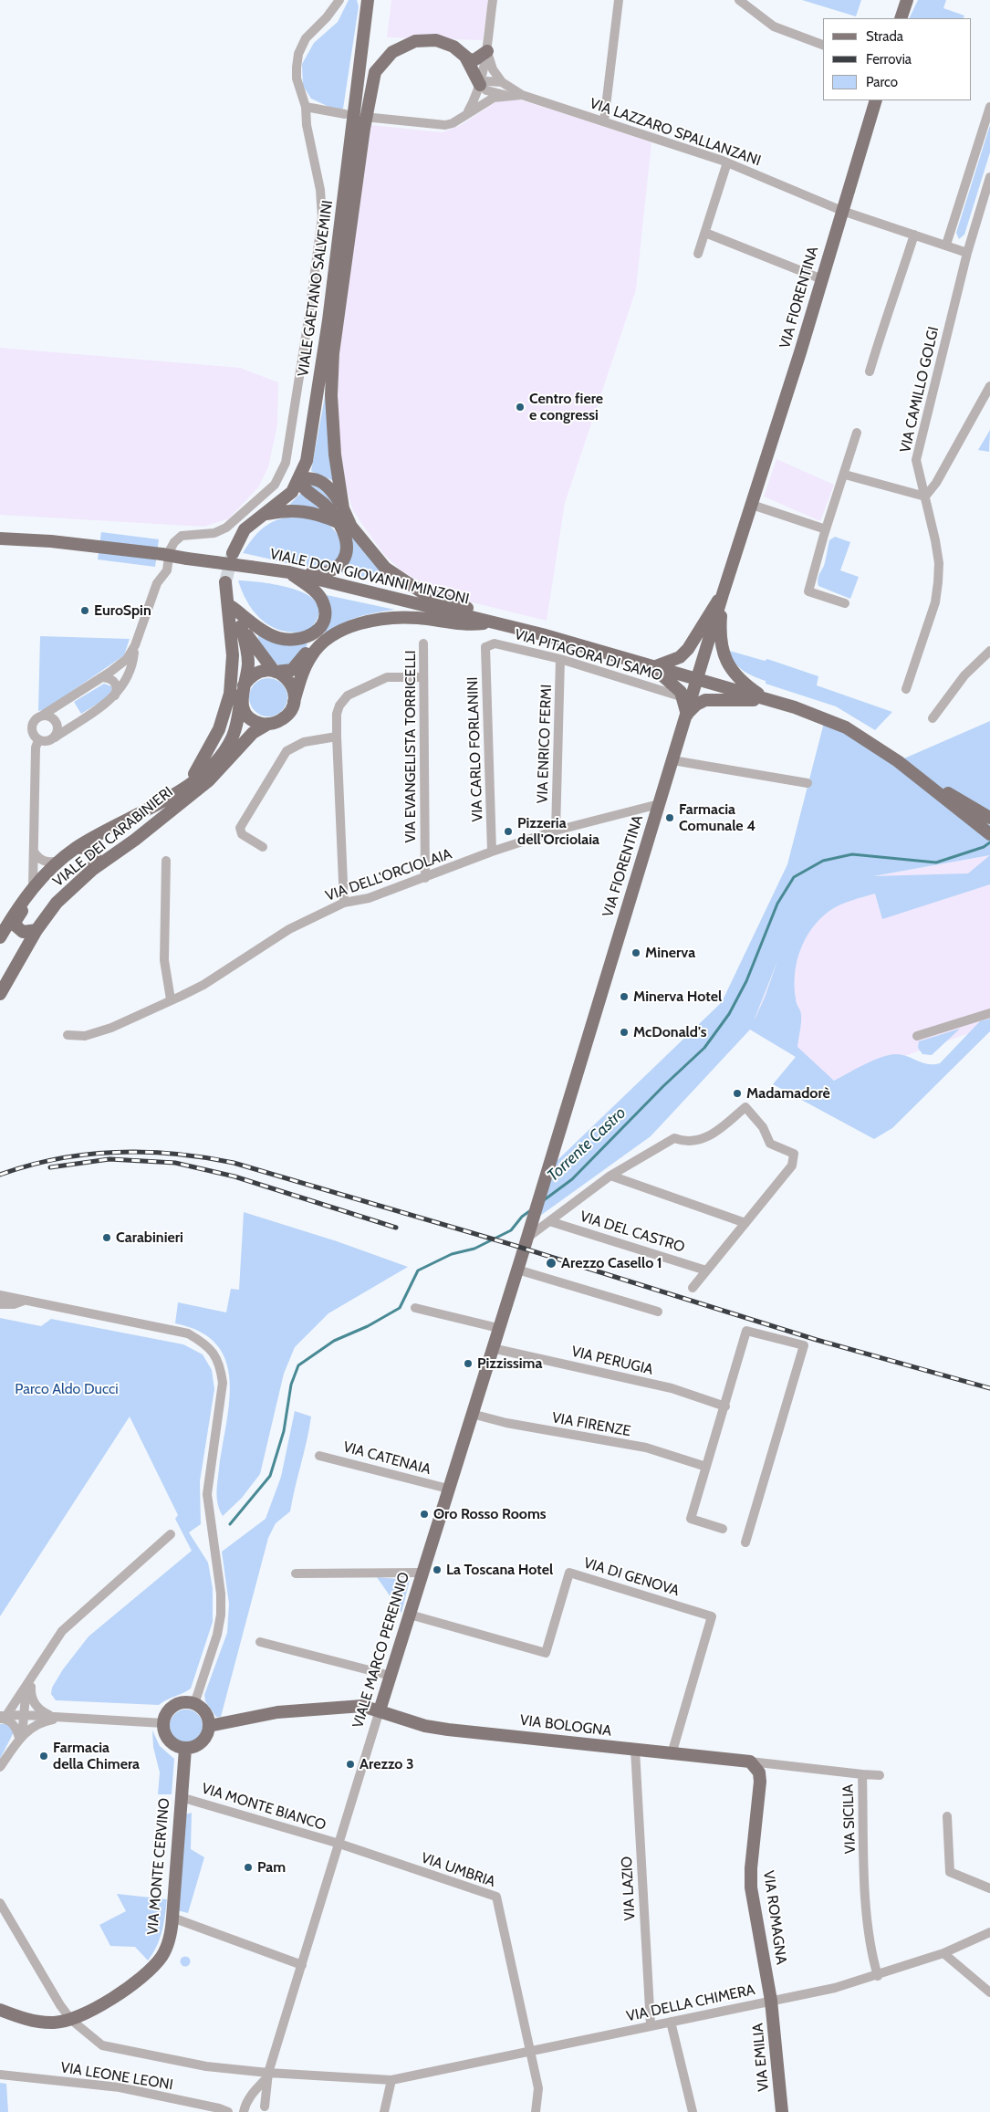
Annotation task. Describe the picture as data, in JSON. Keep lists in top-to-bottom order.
{
  "streets": {
    "main road": [
      "VIALE GAETANO SALVEMINI",
      "VIA FIORENTINA",
      "VIALE DON GIOVANNI MINZONI",
      "VIALE DEI CARABINIERI",
      "VIALE MARCO PERENNIO",
      "VIA BOLOGNA",
      "VIA MONTE CERVINO",
      "VIA ROMAGNA",
      "VIA EMILIA"
    ],
    "street": [
      "VIA LAZZARO SPALLANZANI",
      "VIA CAMILLO GOLGI",
      "VIA PITAGORA DI SAMO",
      "VIA ENRICO FERMI",
      "VIA EVANGELISTA TORRICELLI",
      "VIA CARLO FORLANINI",
      "VIA DELL'ORCIOLAIA",
      "VIA DEL CASTRO",
      "VIA PERUGIA",
      "VIA FIRENZE",
      "VIA CATENAIA",
      "VIA DI GENOVA",
      "VIA MONTE BIANCO",
      "VIA SICILIA",
      "VIA UMBRIA",
      "VIA LAZIO",
      "VIA DELLA CHIMERA",
      "VIA LEONE LEONI"
    ]
  },
  "crossings": [
    ["VIA LAZZARO SPALLANZANI", "VIA FIORENTINA"],
    ["VIA LAZZARO SPALLANZANI", "VIA CAMILLO GOLGI"],
    ["VIA FIORENTINA", "VIALE DON GIOVANNI MINZONI"],
    ["VIA FIORENTINA", "VIA DELL'ORCIOLAIA"],
    ["VIA FIORENTINA", "VIA DEL CASTRO"],
    ["VIA FIORENTINA", "VIALE MARCO PERENNIO"],
    ["VIA PITAGORA DI SAMO", "VIA ENRICO FERMI"],
    ["VIA PITAGORA DI SAMO", "VIA CARLO FORLANINI"],
    ["VIA ENRICO FERMI", "VIA DELL'ORCIOLAIA"],
    ["VIA EVANGELISTA TORRICELLI", "VIA DELL'ORCIOLAIA"],
    ["VIA CARLO FORLANINI", "VIA DELL'ORCIOLAIA"],
    ["VIA DEL CASTRO", "VIALE MARCO PERENNIO"],
    ["VIA PERUGIA", "VIALE MARCO PERENNIO"],
    ["VIA FIRENZE", "VIALE MARCO PERENNIO"],
    ["VIA CATENAIA", "VIALE MARCO PERENNIO"],
    ["VIA DI GENOVA", "VIALE MARCO PERENNIO"],
    ["VIA DI GENOVA", "VIA BOLOGNA"],
    ["VIALE MARCO PERENNIO", "VIA BOLOGNA"],
    ["VIALE MARCO PERENNIO", "VIA MONTE BIANCO"],
    ["VIALE MARCO PERENNIO", "VIA UMBRIA"],
    ["VIALE MARCO PERENNIO", "VIA DELLA CHIMERA"],
    ["VIA BOLOGNA", "VIA SICILIA"],
    ["VIA BOLOGNA", "VIA LAZIO"],
    ["VIA BOLOGNA", "VIA ROMAGNA"],
    ["VIA MONTE BIANCO", "VIA MONTE CERVINO"],
    ["VIA MONTE BIANCO", "VIA UMBRIA"],
    ["VIA SICILIA", "VIA ROMAGNA"],
    ["VIA SICILIA", "VIA DELLA CHIMERA"],
    ["VIA MONTE CERVINO", "VIA DELLA CHIMERA"],
    ["VIA UMBRIA", "VIA DELLA CHIMERA"],
    ["VIA LAZIO", "VIA DELLA CHIMERA"],
    ["VIA ROMAGNA", "VIA DELLA CHIMERA"],
    ["VIA ROMAGNA", "VIA EMILIA"],
    ["VIA DELLA CHIMERA", "VIA EMILIA"]
  ],
  "water": ["Torrente Castro"],
  "parks": ["Parco Aldo Ducci"],
  "places": [
    "Centro fiere e congressi",
    "EuroSpin",
    "Farmacia Comunale 4",
    "Pizzeria dell'Orciolaia",
    "Minerva",
    "Minerva Hotel",
    "McDonald's",
    "Madamadorè",
    "Carabinieri",
    "Arezzo Casello 1",
    "Pizzissima",
    "Oro Rosso Rooms",
    "La Toscana Hotel",
    "Farmacia della Chimera",
    "Arezzo 3",
    "Pam"
  ],
  "legend": ["Strada", "Ferrovia", "Parco"]
}
